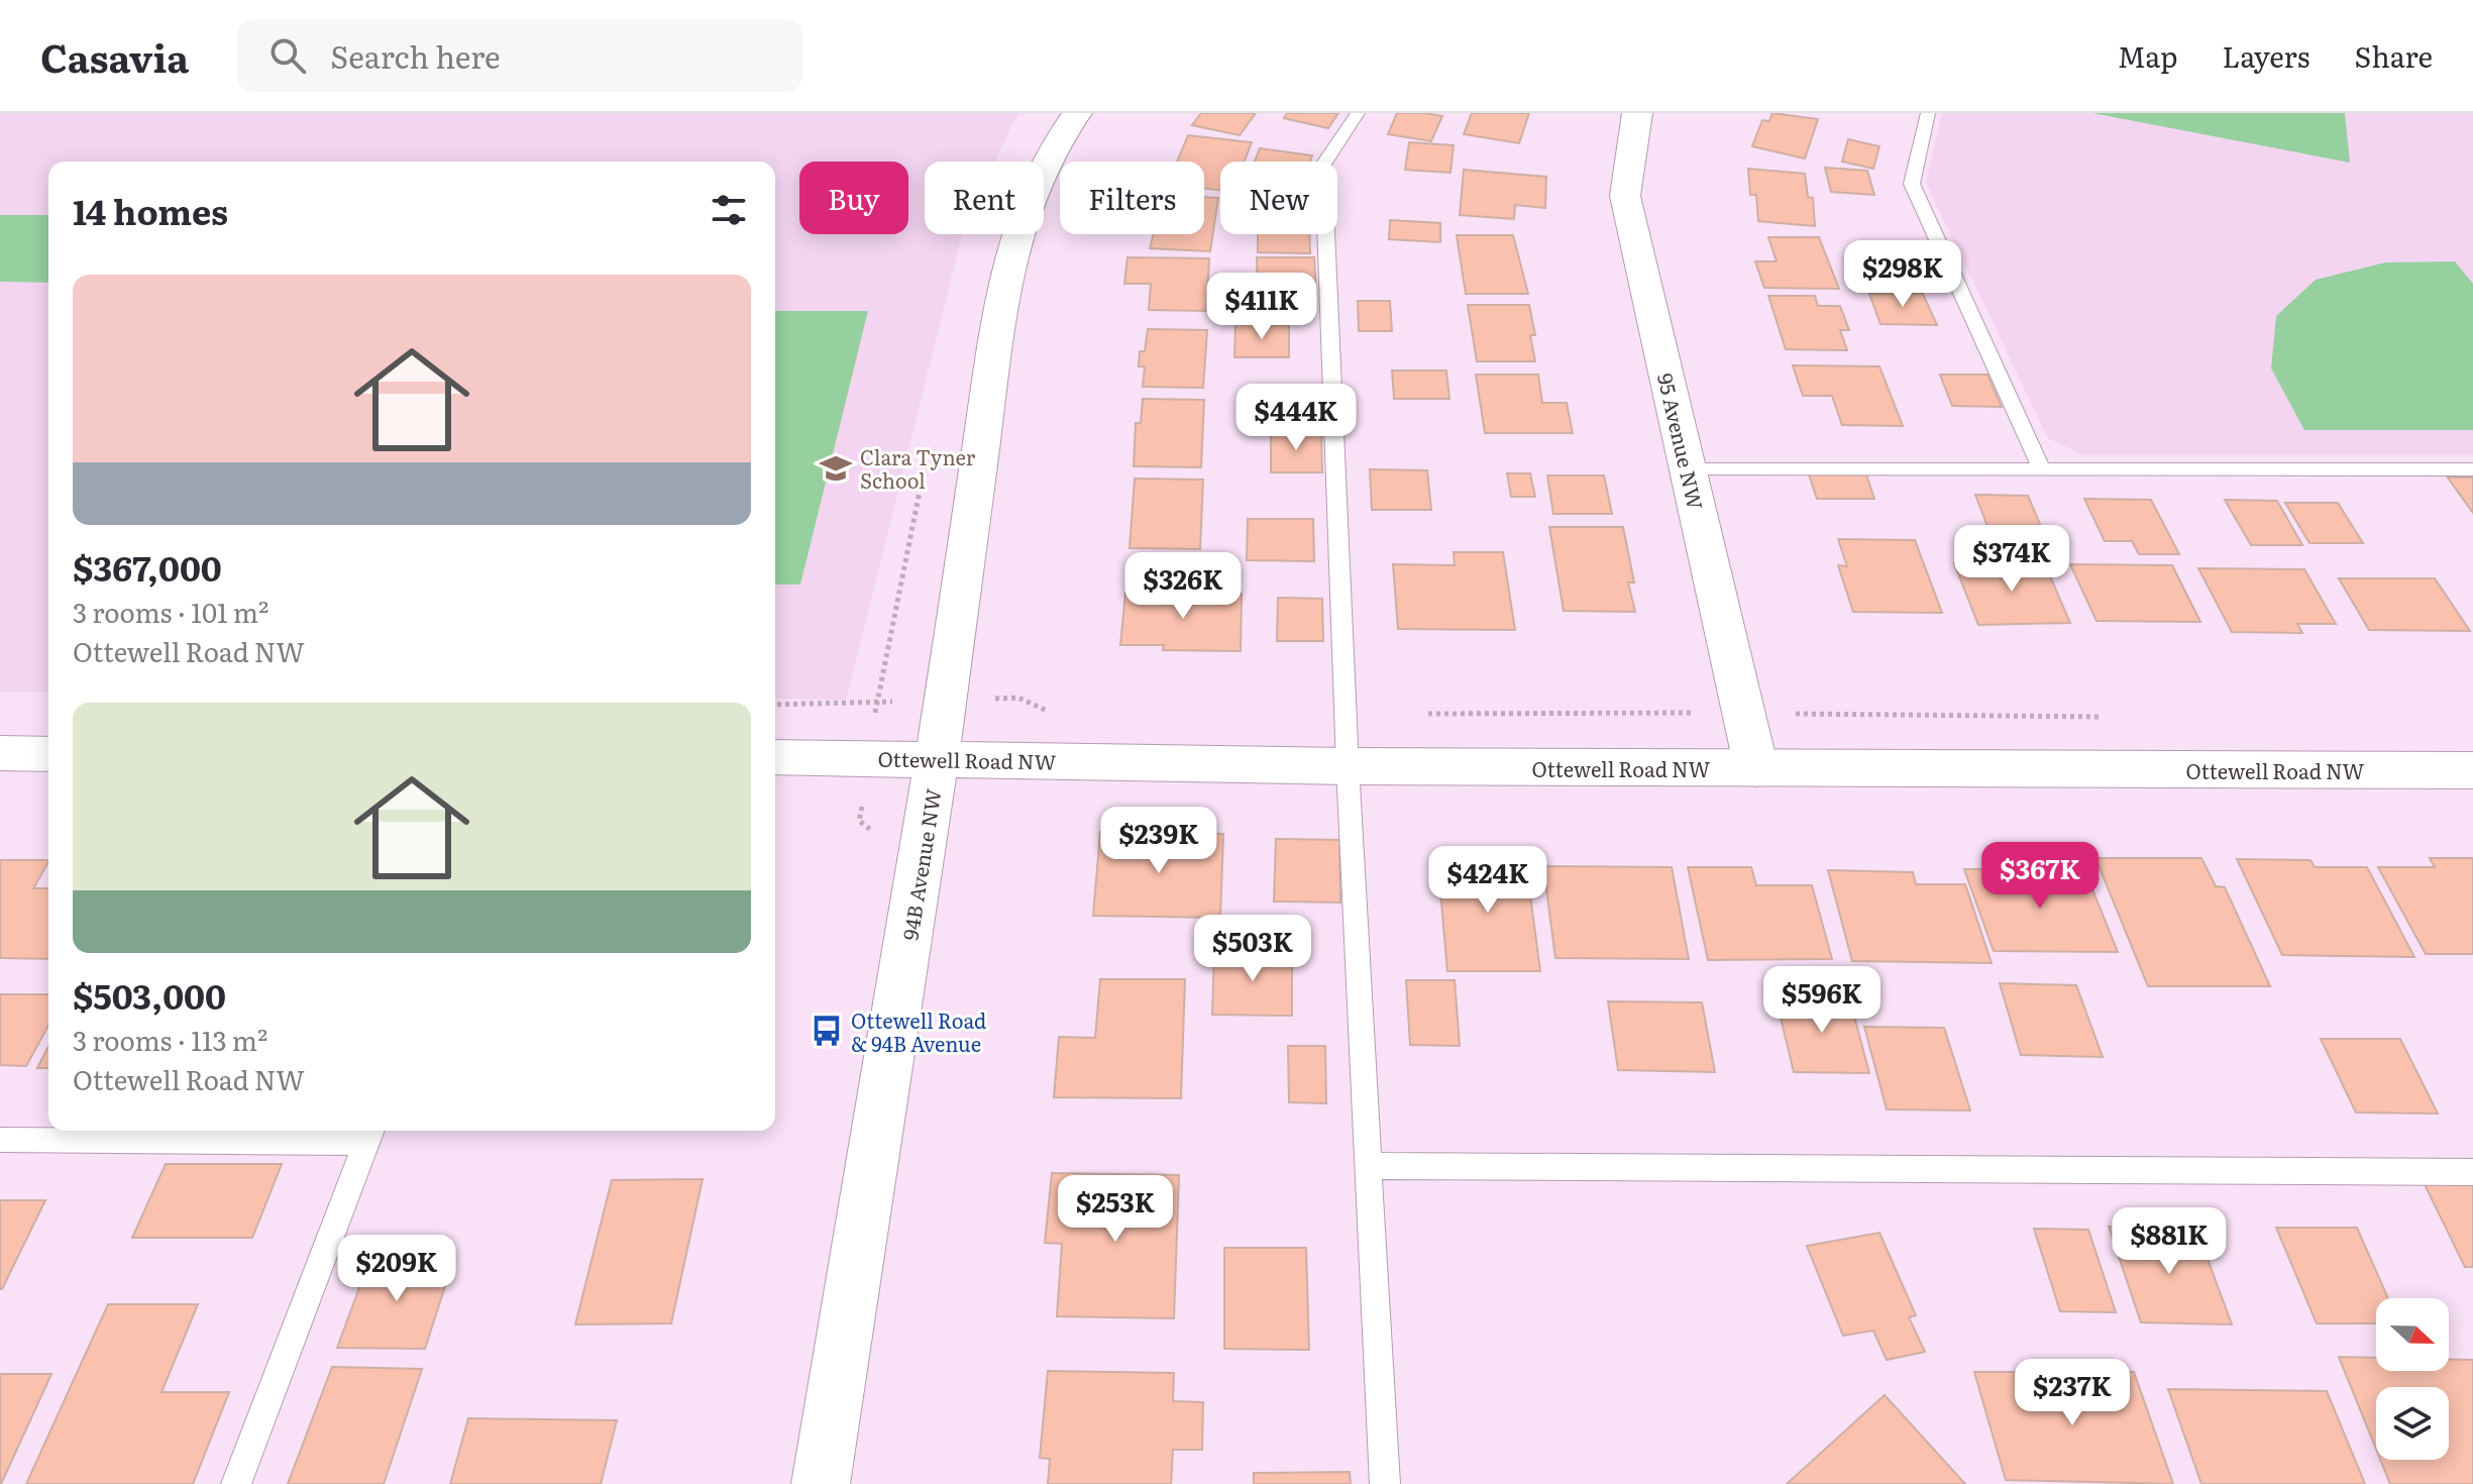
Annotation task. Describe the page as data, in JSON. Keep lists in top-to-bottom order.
{
  "streets": {
    "street": ["95 Avenue NW", "Ottewell Road NW", "94B Avenue NW"]
  },
  "crossings": [
    ["95 Avenue NW", "Ottewell Road NW"],
    ["Ottewell Road NW", "94B Avenue NW"]
  ],
  "places": {
    "school or university": ["Clara Tyner School"],
    "bus stop": ["Ottewell Road & 94B Avenue"]
  },
  "north": "right",
  "page": {
    "header": "Casavia",
    "search": "Search here",
    "nav": ["Map", "Layers", "Share"],
    "chip": [
      "Buy",
      "Rent",
      "Filters",
      "New"
    ],
    "heading": "14 homes",
    "price": [
      "$298K",
      "$411K",
      "$444K",
      "$374K",
      "$326K",
      "$239K",
      "$367K",
      "$424K",
      "$503K",
      "$596K",
      "$253K",
      "$881K",
      "$209K",
      "$237K"
    ],
    "list": [
      {
        "name": "$367,000",
        "note": "3 rooms · 101 m² · Ottewell Road NW"
      },
      {
        "name": "$503,000",
        "note": "3 rooms · 113 m² · Ottewell Road NW"
      }
    ]
  }
}
